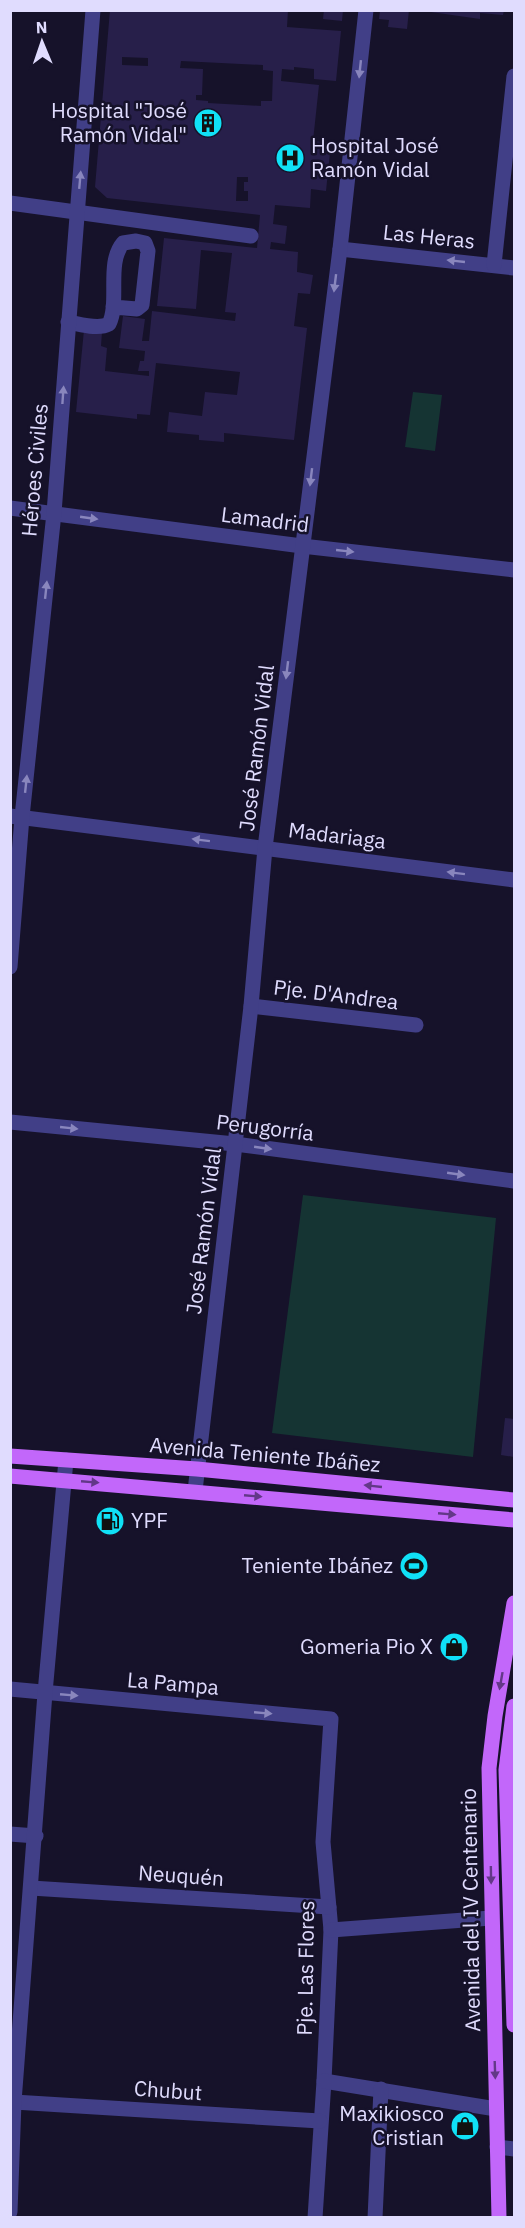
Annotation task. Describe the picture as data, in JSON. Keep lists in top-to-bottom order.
{
  "streets": {
    "main road": ["Avenida Teniente Ibáñez", "Avenida del IV Centenario"],
    "street": [
      "Las Heras",
      "Héroes Civiles",
      "Lamadrid",
      "José Ramón Vidal",
      "Madariaga",
      "Pje. D'Andrea",
      "Perugorría",
      "La Pampa",
      "Neuquén",
      "Pje. Las Flores",
      "Chubut"
    ]
  },
  "crossings": [
    ["Las Heras", "José Ramón Vidal"],
    ["Héroes Civiles", "Lamadrid"],
    ["Héroes Civiles", "Madariaga"],
    ["Lamadrid", "José Ramón Vidal"],
    ["José Ramón Vidal", "Madariaga"],
    ["José Ramón Vidal", "Pje. D'Andrea"],
    ["José Ramón Vidal", "Perugorría"],
    ["José Ramón Vidal", "Avenida Teniente Ibáñez"],
    ["La Pampa", "Pje. Las Flores"],
    ["Neuquén", "Pje. Las Flores"],
    ["Pje. Las Flores", "Chubut"]
  ],
  "one_way": [
    "Las Heras",
    "Héroes Civiles",
    "Lamadrid",
    "José Ramón Vidal",
    "Madariaga",
    "Perugorría",
    "La Pampa"
  ],
  "places": {
    "building": ["Hospital \"José Ramón Vidal\""],
    "hospital": ["Hospital José Ramón Vidal"],
    "fuel station": ["YPF"],
    "sports": ["Teniente Ibáñez"],
    "shop": ["Gomeria Pio X", "Maxikiosco Cristian"]
  },
  "north": "top"
}
